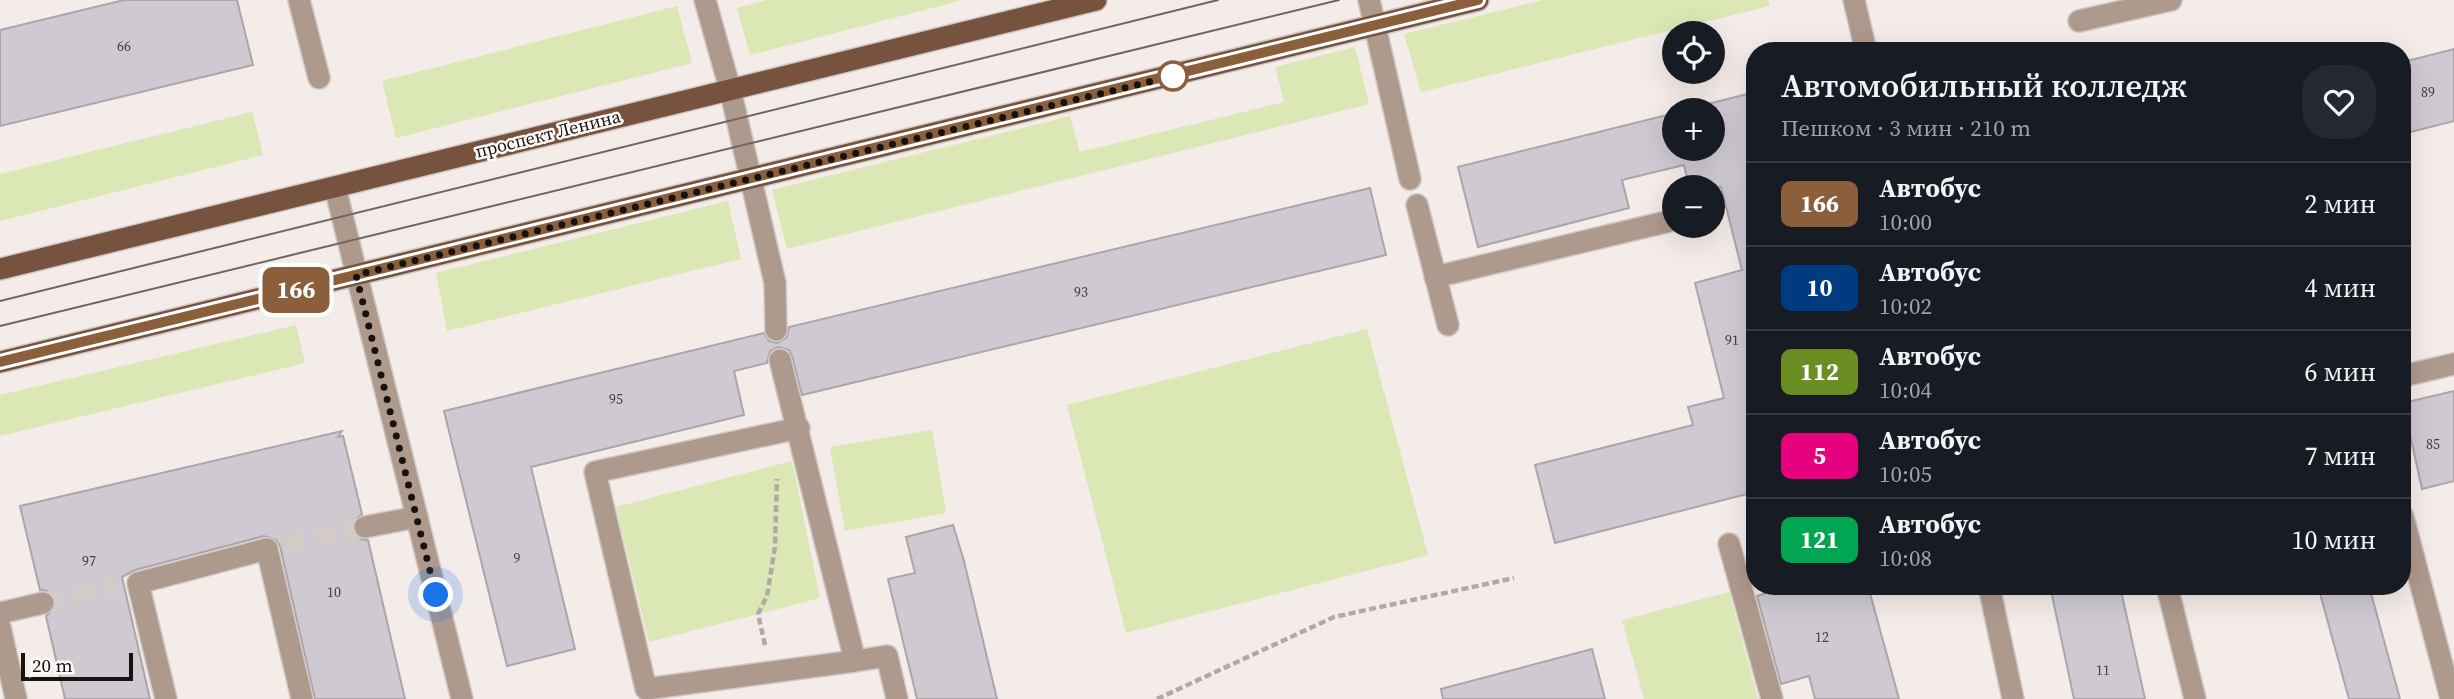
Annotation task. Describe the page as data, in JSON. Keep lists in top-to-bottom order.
{
  "streets": {
    "main road": ["проспект Ленина"]
  },
  "lines": ["bus line 166"],
  "house_numbers": [
    "66",
    "89",
    "93",
    "91",
    "95",
    "85",
    "9",
    "97",
    "10",
    "12",
    "11"
  ],
  "scale_bar": "20 m",
  "page": {
    "on_map": "166",
    "map_buttons": ["+", "−"],
    "heading": ["Автомобильный колледж", "Пешком · 3 мин · 210 m"],
    "list": [
      {
        "mark": "166",
        "name": "Автобус",
        "note": "10:00",
        "value": "2 мин"
      },
      {
        "mark": "10",
        "name": "Автобус",
        "note": "10:02",
        "value": "4 мин"
      },
      {
        "mark": "112",
        "name": "Автобус",
        "note": "10:04",
        "value": "6 мин"
      },
      {
        "mark": "5",
        "name": "Автобус",
        "note": "10:05",
        "value": "7 мин"
      },
      {
        "mark": "121",
        "name": "Автобус",
        "note": "10:08",
        "value": "10 мин"
      }
    ],
    "scale": "20 m"
  }
}
